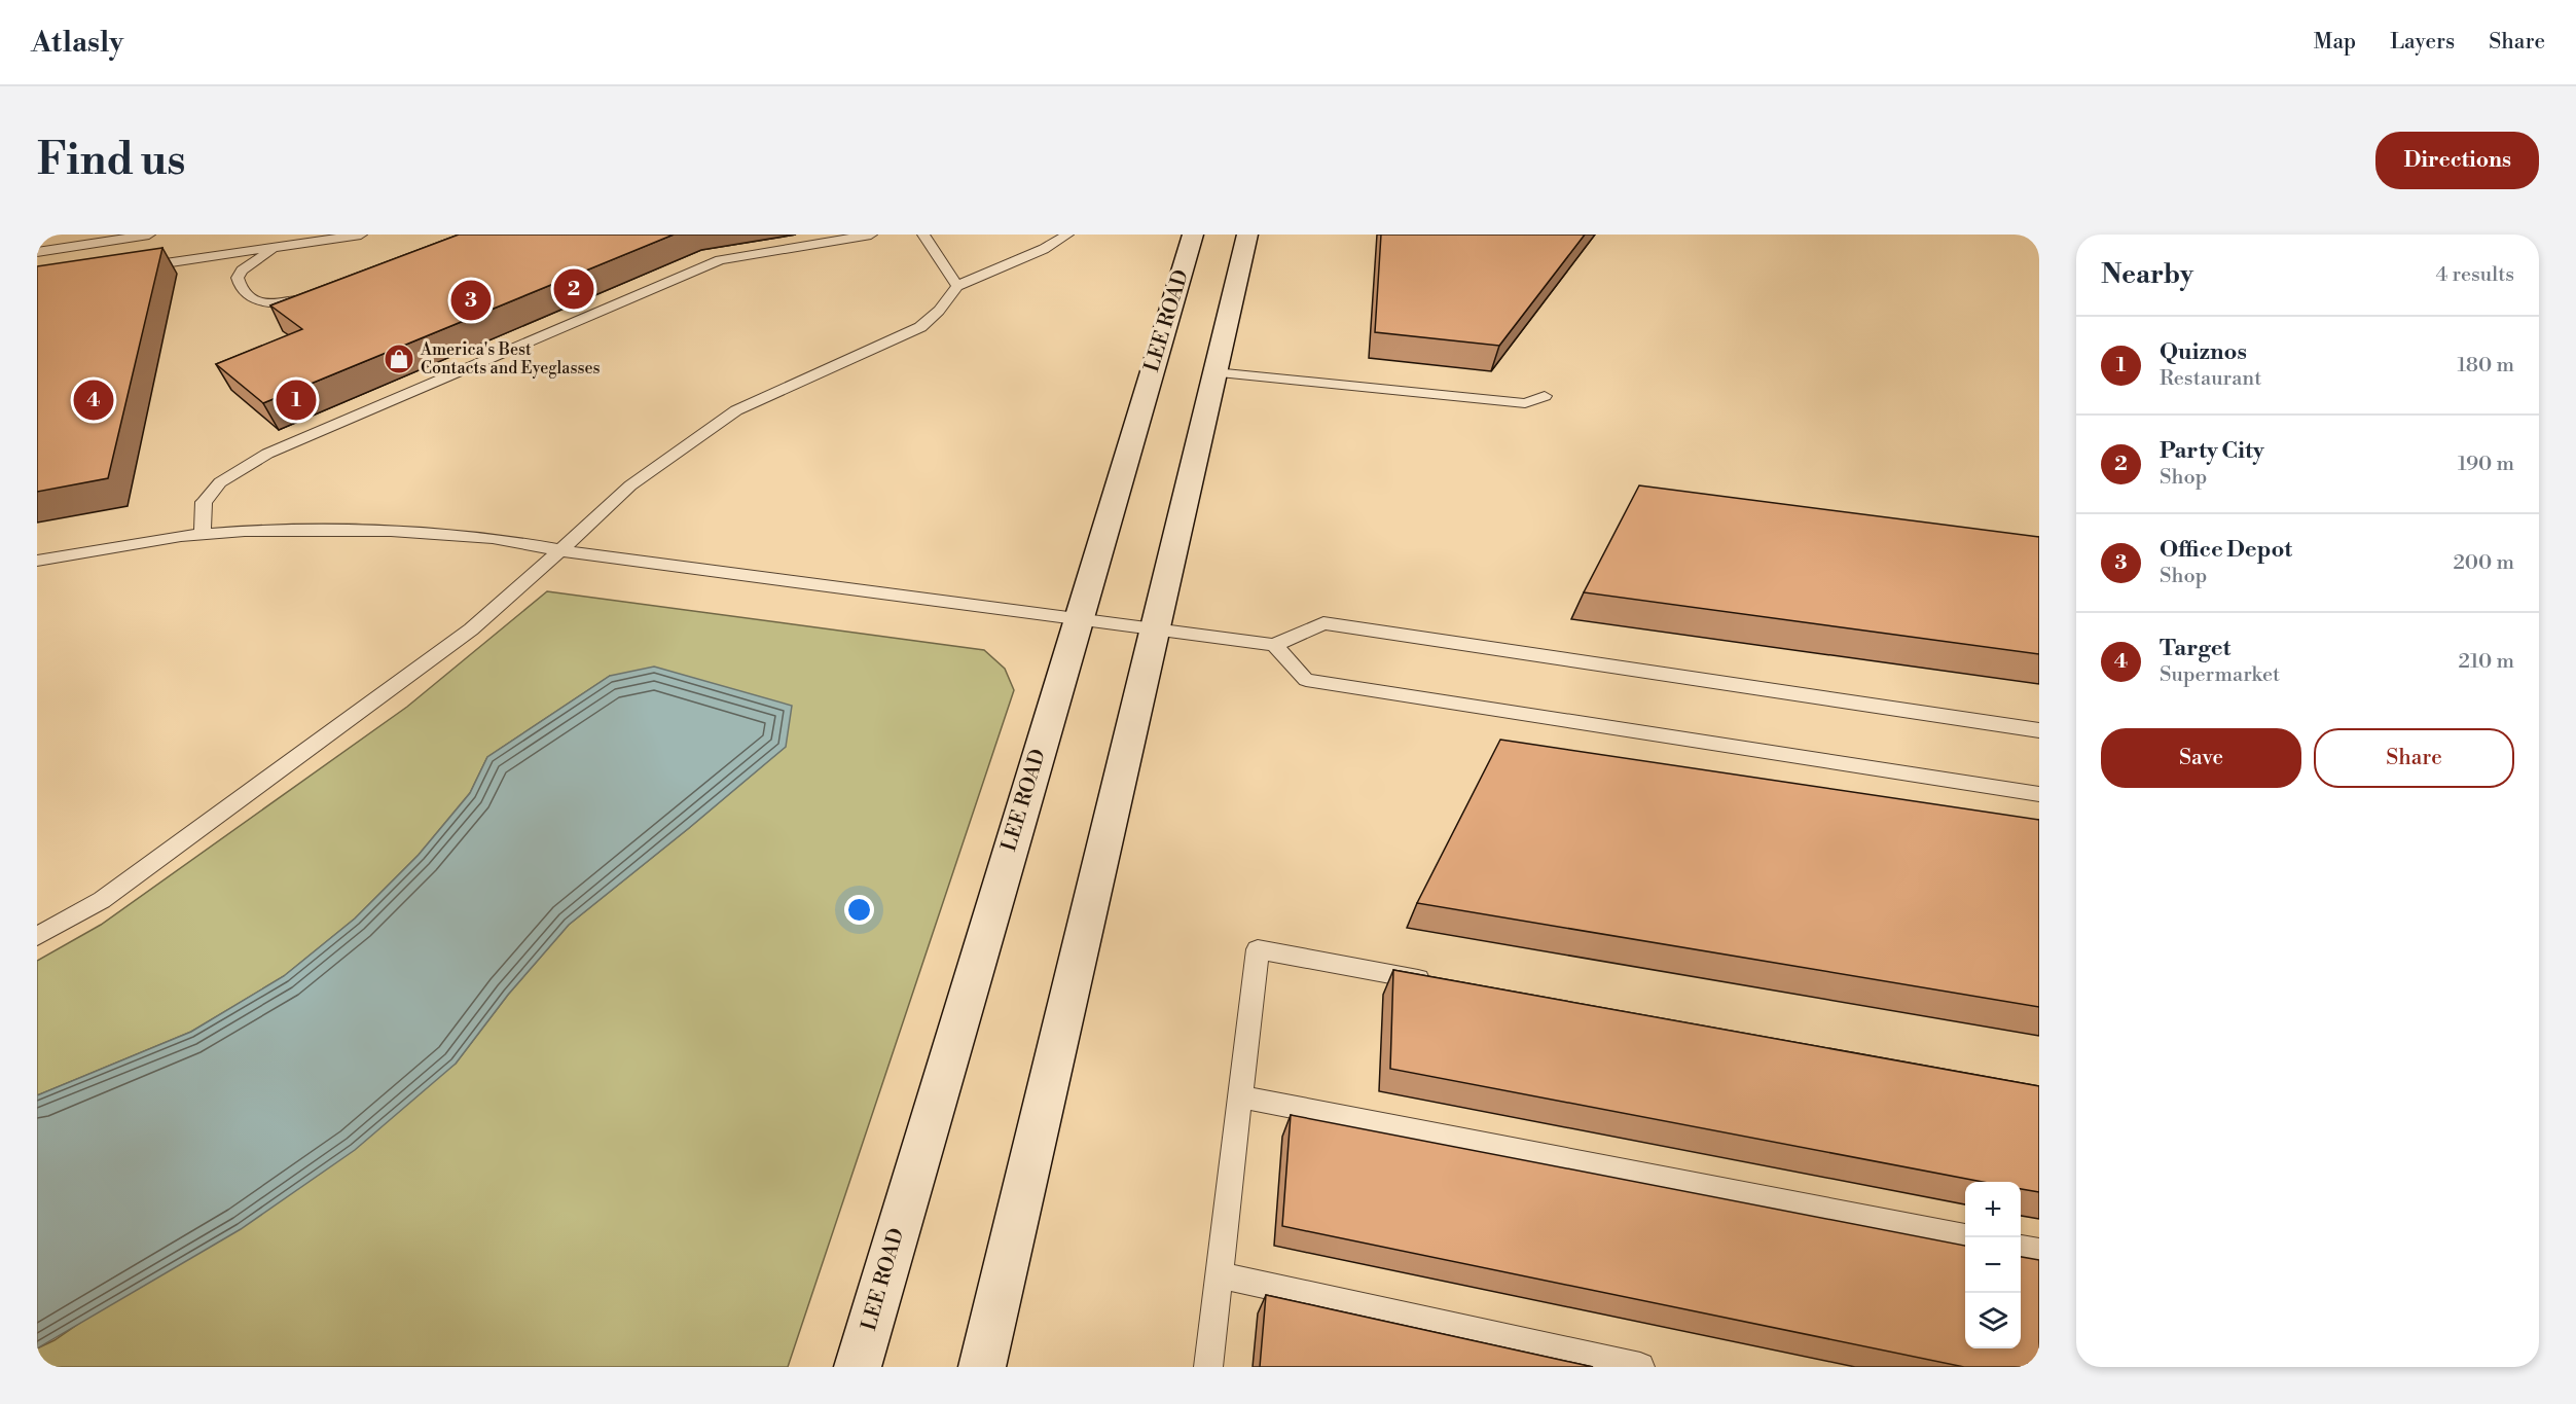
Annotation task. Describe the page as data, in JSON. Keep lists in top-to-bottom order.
{
  "streets": {
    "street": ["LEE ROAD"]
  },
  "places": {
    "shop": ["America's Best Contacts and Eyeglasses"]
  },
  "page": {
    "header": "Atlasly",
    "nav": ["Map", "Layers", "Share"],
    "buttons": [
      "Directions",
      ["Save", "Share"]
    ],
    "title": "Find us",
    "heading": ["Nearby", "4 results"],
    "pins": [
      "2",
      "3",
      "1",
      "4"
    ],
    "list": [
      {
        "mark": "1",
        "name": "Quiznos",
        "note": "Restaurant",
        "value": "180 m"
      },
      {
        "mark": "2",
        "name": "Party City",
        "note": "Shop",
        "value": "190 m"
      },
      {
        "mark": "3",
        "name": "Office Depot",
        "note": "Shop",
        "value": "200 m"
      },
      {
        "mark": "4",
        "name": "Target",
        "note": "Supermarket",
        "value": "210 m"
      }
    ],
    "map_buttons": ["+", "−"]
  }
}
